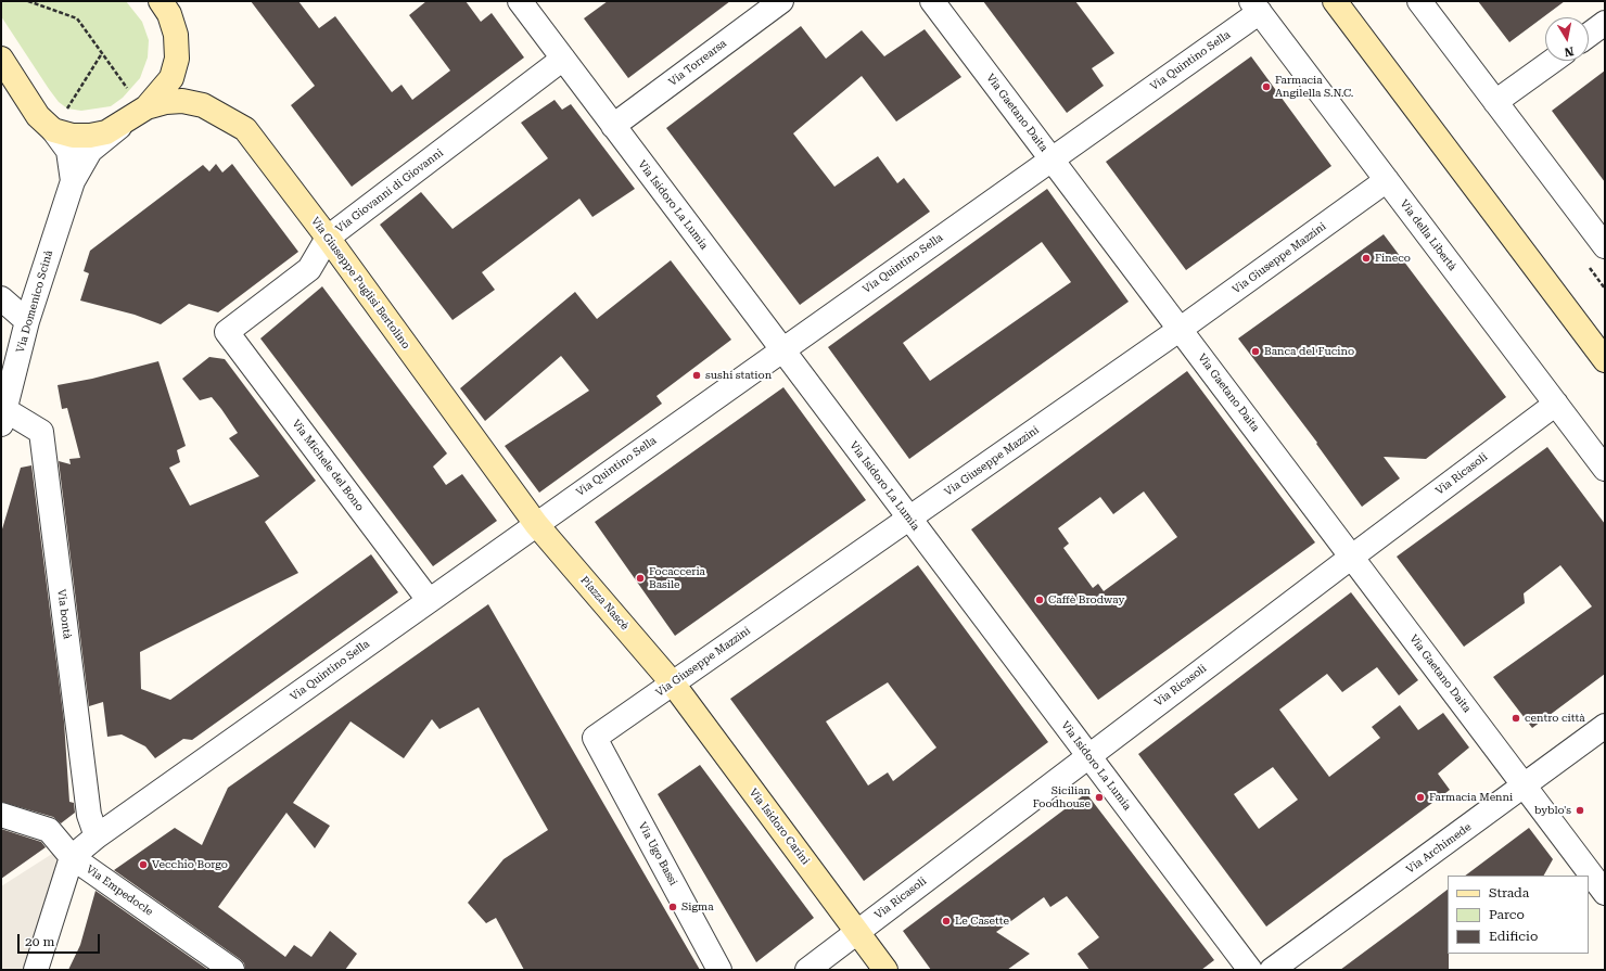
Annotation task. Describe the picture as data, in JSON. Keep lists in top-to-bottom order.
{
  "streets": {
    "street": [
      "Via Quintino Sella",
      "Via Torrearsa",
      "Via Gaetano Daita",
      "Via Giovanni di Giovanni",
      "Via Isidoro La Lumia",
      "Via della Libertà",
      "Via Giuseppe Mazzini",
      "Via Giuseppe Puglisi Bertolino",
      "Via Domenico Scinà",
      "Via Michele del Bono",
      "Via Ricasoli",
      "Piazza Nascè",
      "Via bontà",
      "Via Isidoro Carini",
      "Via Archimede",
      "Via Ugo Bassi",
      "Via Empedocle"
    ]
  },
  "crossings": [
    ["Via Quintino Sella", "Via Gaetano Daita"],
    ["Via Quintino Sella", "Via Isidoro La Lumia"],
    ["Via Quintino Sella", "Via della Libertà"],
    ["Via Quintino Sella", "Via Giuseppe Puglisi Bertolino"],
    ["Via Quintino Sella", "Via Michele del Bono"],
    ["Via Quintino Sella", "Piazza Nascè"],
    ["Via Quintino Sella", "Via bontà"],
    ["Via Quintino Sella", "Via Empedocle"],
    ["Via Torrearsa", "Via Isidoro La Lumia"],
    ["Via Gaetano Daita", "Via Giuseppe Mazzini"],
    ["Via Gaetano Daita", "Via Ricasoli"],
    ["Via Gaetano Daita", "Via Archimede"],
    ["Via Giovanni di Giovanni", "Via Isidoro La Lumia"],
    ["Via Giovanni di Giovanni", "Via Giuseppe Puglisi Bertolino"],
    ["Via Giovanni di Giovanni", "Via Michele del Bono"],
    ["Via Isidoro La Lumia", "Via Giuseppe Mazzini"],
    ["Via Isidoro La Lumia", "Via Ricasoli"],
    ["Via della Libertà", "Via Giuseppe Mazzini"],
    ["Via della Libertà", "Via Ricasoli"],
    ["Via Giuseppe Mazzini", "Piazza Nascè"],
    ["Via Giuseppe Mazzini", "Via Isidoro Carini"],
    ["Via Giuseppe Mazzini", "Via Ugo Bassi"],
    ["Via Giuseppe Puglisi Bertolino", "Piazza Nascè"],
    ["Via Domenico Scinà", "Via bontà"],
    ["Via Ricasoli", "Via Isidoro Carini"],
    ["Piazza Nascè", "Via Isidoro Carini"]
  ],
  "places": [
    "Farmacia Angilella S.N.C.",
    "Fineco",
    "Banca del Fucino",
    "sushi station",
    "Focacceria Basile",
    "Caffè Brodway",
    "centro città",
    "Sicilian Foodhouse",
    "Farmacia Menni",
    "byblo's",
    "Vecchio Borgo",
    "Sigma",
    "Le Casette"
  ],
  "legend": ["Strada", "Parco", "Edificio"],
  "scale_bar": "20 m",
  "north": "bottom"
}
